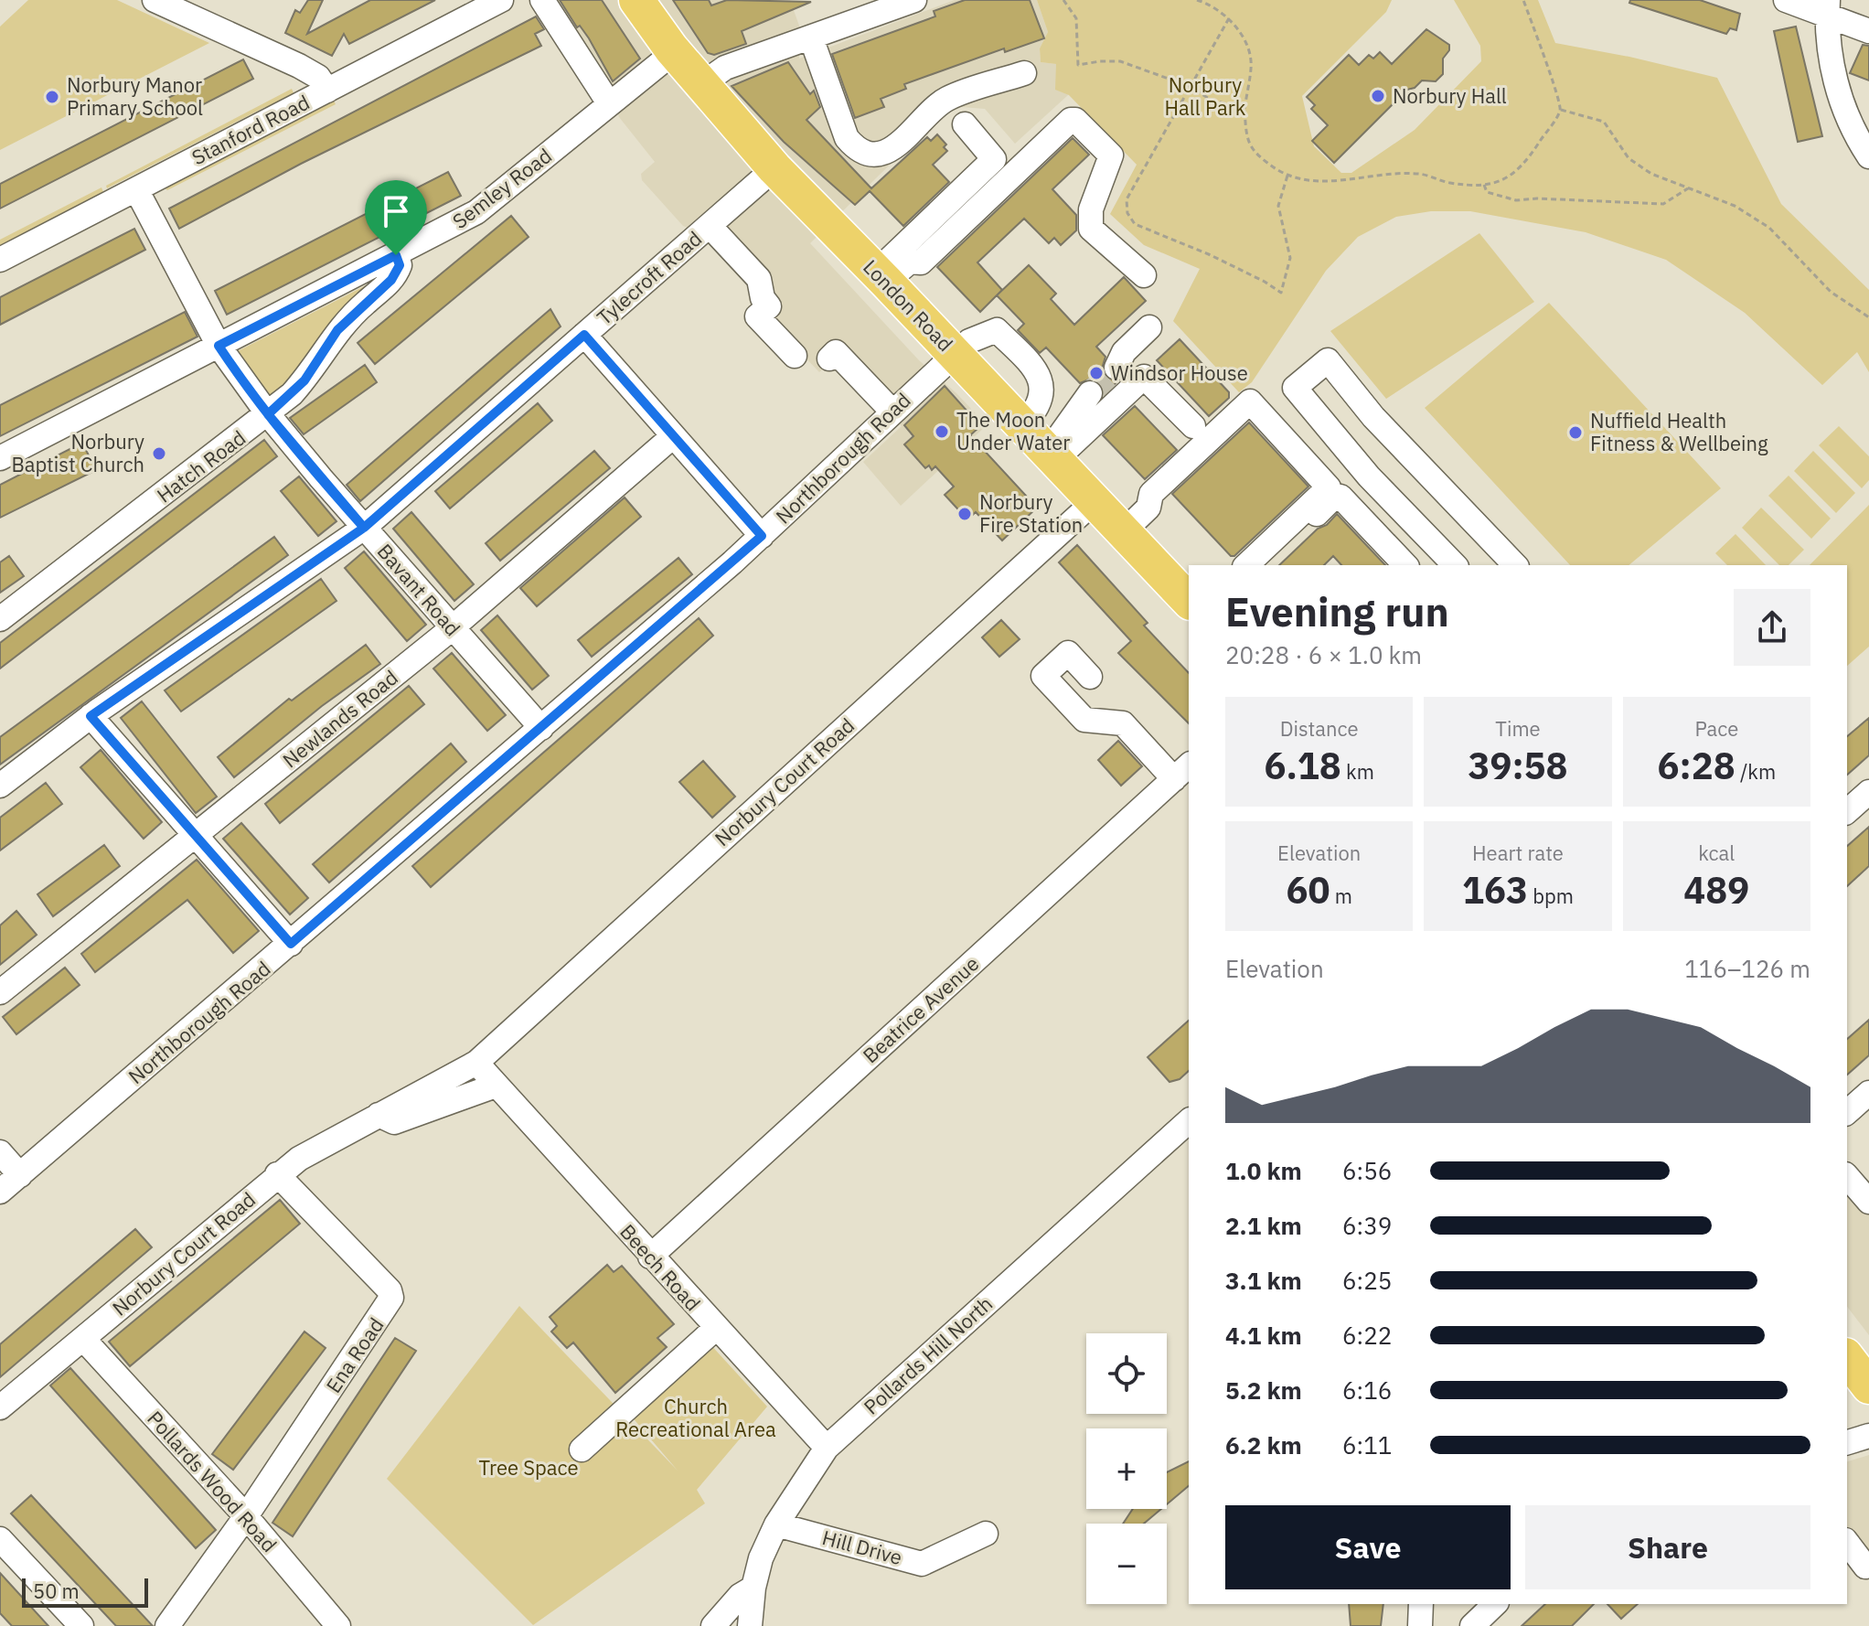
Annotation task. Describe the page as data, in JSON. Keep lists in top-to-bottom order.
{
  "streets": {
    "highway": ["London Road"],
    "street": [
      "Stanford Road",
      "Semley Road",
      "Tylecroft Road",
      "Northborough Road",
      "Hatch Road",
      "Bavant Road",
      "Newlands Road",
      "Norbury Court Road",
      "Beatrice Avenue",
      "Beech Road",
      "Ena Road",
      "Pollards Hill North",
      "Pollards Wood Road",
      "Hill Drive"
    ]
  },
  "crossings": [
    ["Stanford Road", "Bavant Road"],
    ["Semley Road", "London Road"],
    ["Semley Road", "Hatch Road"],
    ["Semley Road", "Bavant Road"],
    ["Tylecroft Road", "London Road"],
    ["Tylecroft Road", "Bavant Road"],
    ["London Road", "Northborough Road"],
    ["London Road", "Norbury Court Road"],
    ["Northborough Road", "Bavant Road"],
    ["Hatch Road", "Bavant Road"],
    ["Bavant Road", "Newlands Road"],
    ["Norbury Court Road", "Ena Road"],
    ["Norbury Court Road", "Pollards Wood Road"],
    ["Beatrice Avenue", "Beech Road"],
    ["Beech Road", "Pollards Hill North"],
    ["Ena Road", "Pollards Wood Road"],
    ["Pollards Hill North", "Hill Drive"]
  ],
  "parks": ["Norbury Hall Park", "Church Recreational Area", "Tree Space"],
  "places": [
    "Norbury Hall",
    "Norbury Manor Primary School",
    "Windsor House",
    "The Moon Under Water",
    "Nuffield Health Fitness & Wellbeing",
    "Norbury Baptist Church",
    "Norbury Fire Station"
  ],
  "scale_bar": "50 m",
  "page": {
    "heading": ["Evening run", "20:28 · 6 × 1.0 km"],
    "stats": [
      ["Distance", "6.18 km"],
      ["Time", "39:58"],
      ["Pace", "6:28 /km"],
      ["Elevation", "60 m"],
      ["Heart rate", "163 bpm"],
      ["kcal", "489"]
    ],
    "chart": ["Elevation", "116–126 m"],
    "list": [
      {
        "name": "1.0 km",
        "note": "6:56"
      },
      {
        "name": "2.1 km",
        "note": "6:39"
      },
      {
        "name": "3.1 km",
        "note": "6:25"
      },
      {
        "name": "4.1 km",
        "note": "6:22"
      },
      {
        "name": "5.2 km",
        "note": "6:16"
      },
      {
        "name": "6.2 km",
        "note": "6:11"
      }
    ],
    "map_buttons": ["+", "−"],
    "buttons": ["Save", "Share"],
    "scale": "50 m"
  }
}
